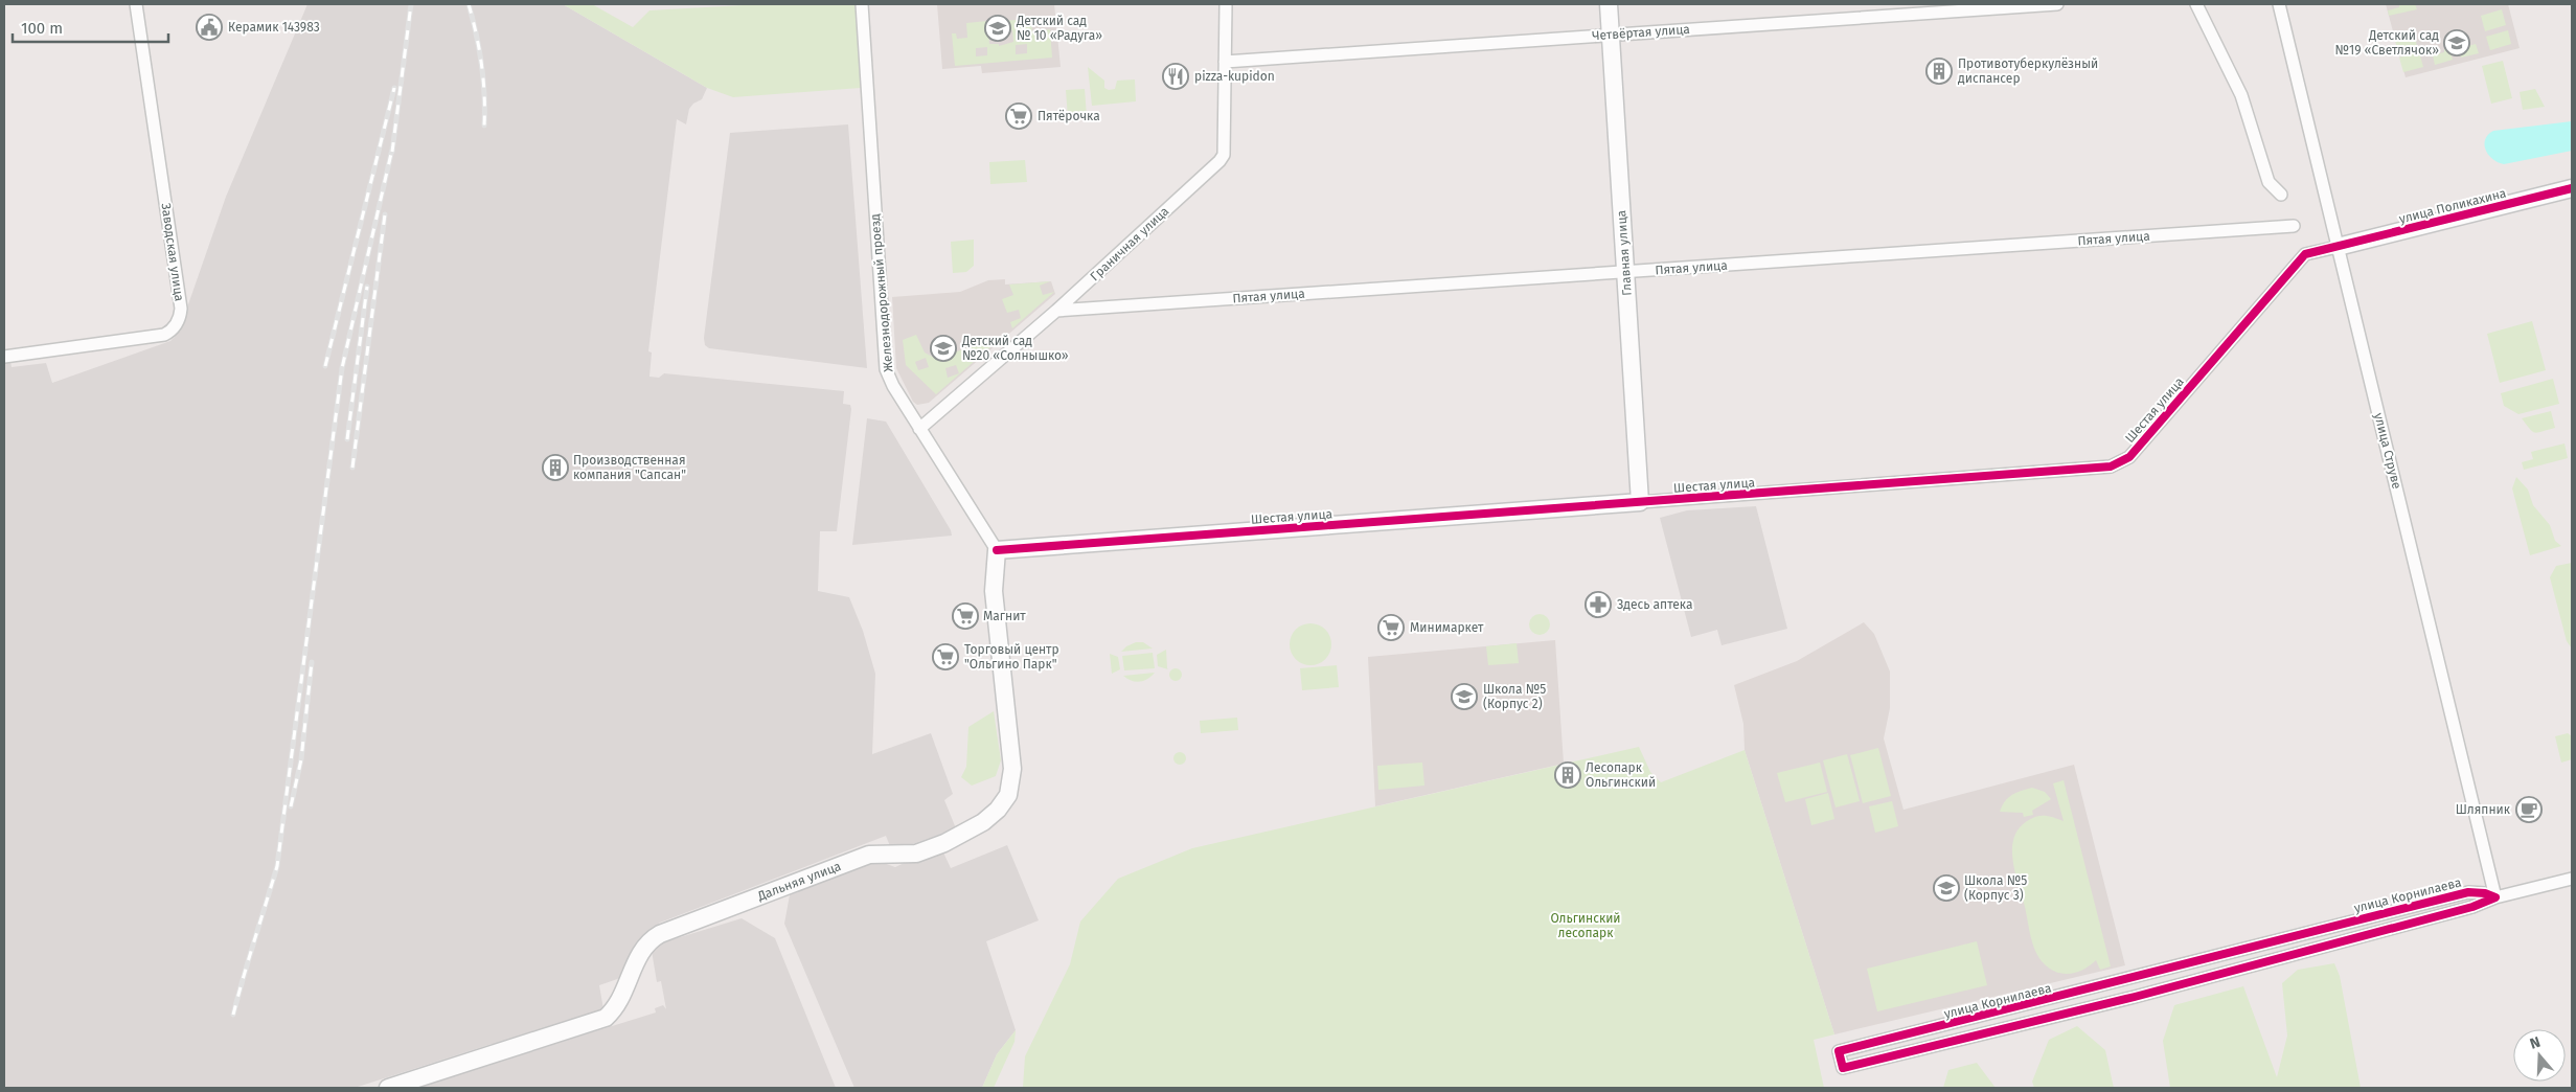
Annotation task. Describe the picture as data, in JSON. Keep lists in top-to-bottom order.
{
  "streets": {
    "street": [
      "Четвёртая улица",
      "улица Поликахина",
      "Пятая улица",
      "Граничная улица",
      "Заводская улица",
      "Главная улица",
      "Железнодорожный проезд",
      "Шестая улица",
      "улица Струве",
      "Дальняя улица",
      "улица Корнилаева"
    ]
  },
  "crossings": [
    ["Четвёртая улица", "Граничная улица"],
    ["Четвёртая улица", "Главная улица"],
    ["улица Поликахина", "Шестая улица"],
    ["улица Поликахина", "улица Струве"],
    ["Пятая улица", "Граничная улица"],
    ["Пятая улица", "Главная улица"],
    ["Граничная улица", "Железнодорожный проезд"],
    ["Главная улица", "Шестая улица"],
    ["Железнодорожный проезд", "Шестая улица"],
    ["Железнодорожный проезд", "Дальняя улица"],
    ["Шестая улица", "улица Струве"],
    ["Шестая улица", "Дальняя улица"],
    ["улица Струве", "улица Корнилаева"]
  ],
  "parks": ["Ольгинский лесопарк"],
  "places": {
    "public building": ["Керамик 143983"],
    "school or university": [
      "Детский сад № 10 «Радуга»",
      "Детский сад №19 «Светлячок»",
      "Детский сад №20 «Солнышко»",
      "Школа №5 (Корпус 2)",
      "Школа №5 (Корпус 3)"
    ],
    "building": ["Противотуберкулёзный диспансер", "Производственная компания \"Сапсан\"", "Лесопарк Ольгинский"],
    "restaurant": ["pizza-kupidon"],
    "supermarket": [
      "Пятёрочка",
      "Магнит",
      "Минимаркет",
      "Торговый центр \"Ольгино Парк\""
    ],
    "pharmacy": ["Здесь аптека"],
    "cafe": ["Шляпник"]
  },
  "scale_bar": "100 m",
  "north": "top"
}
